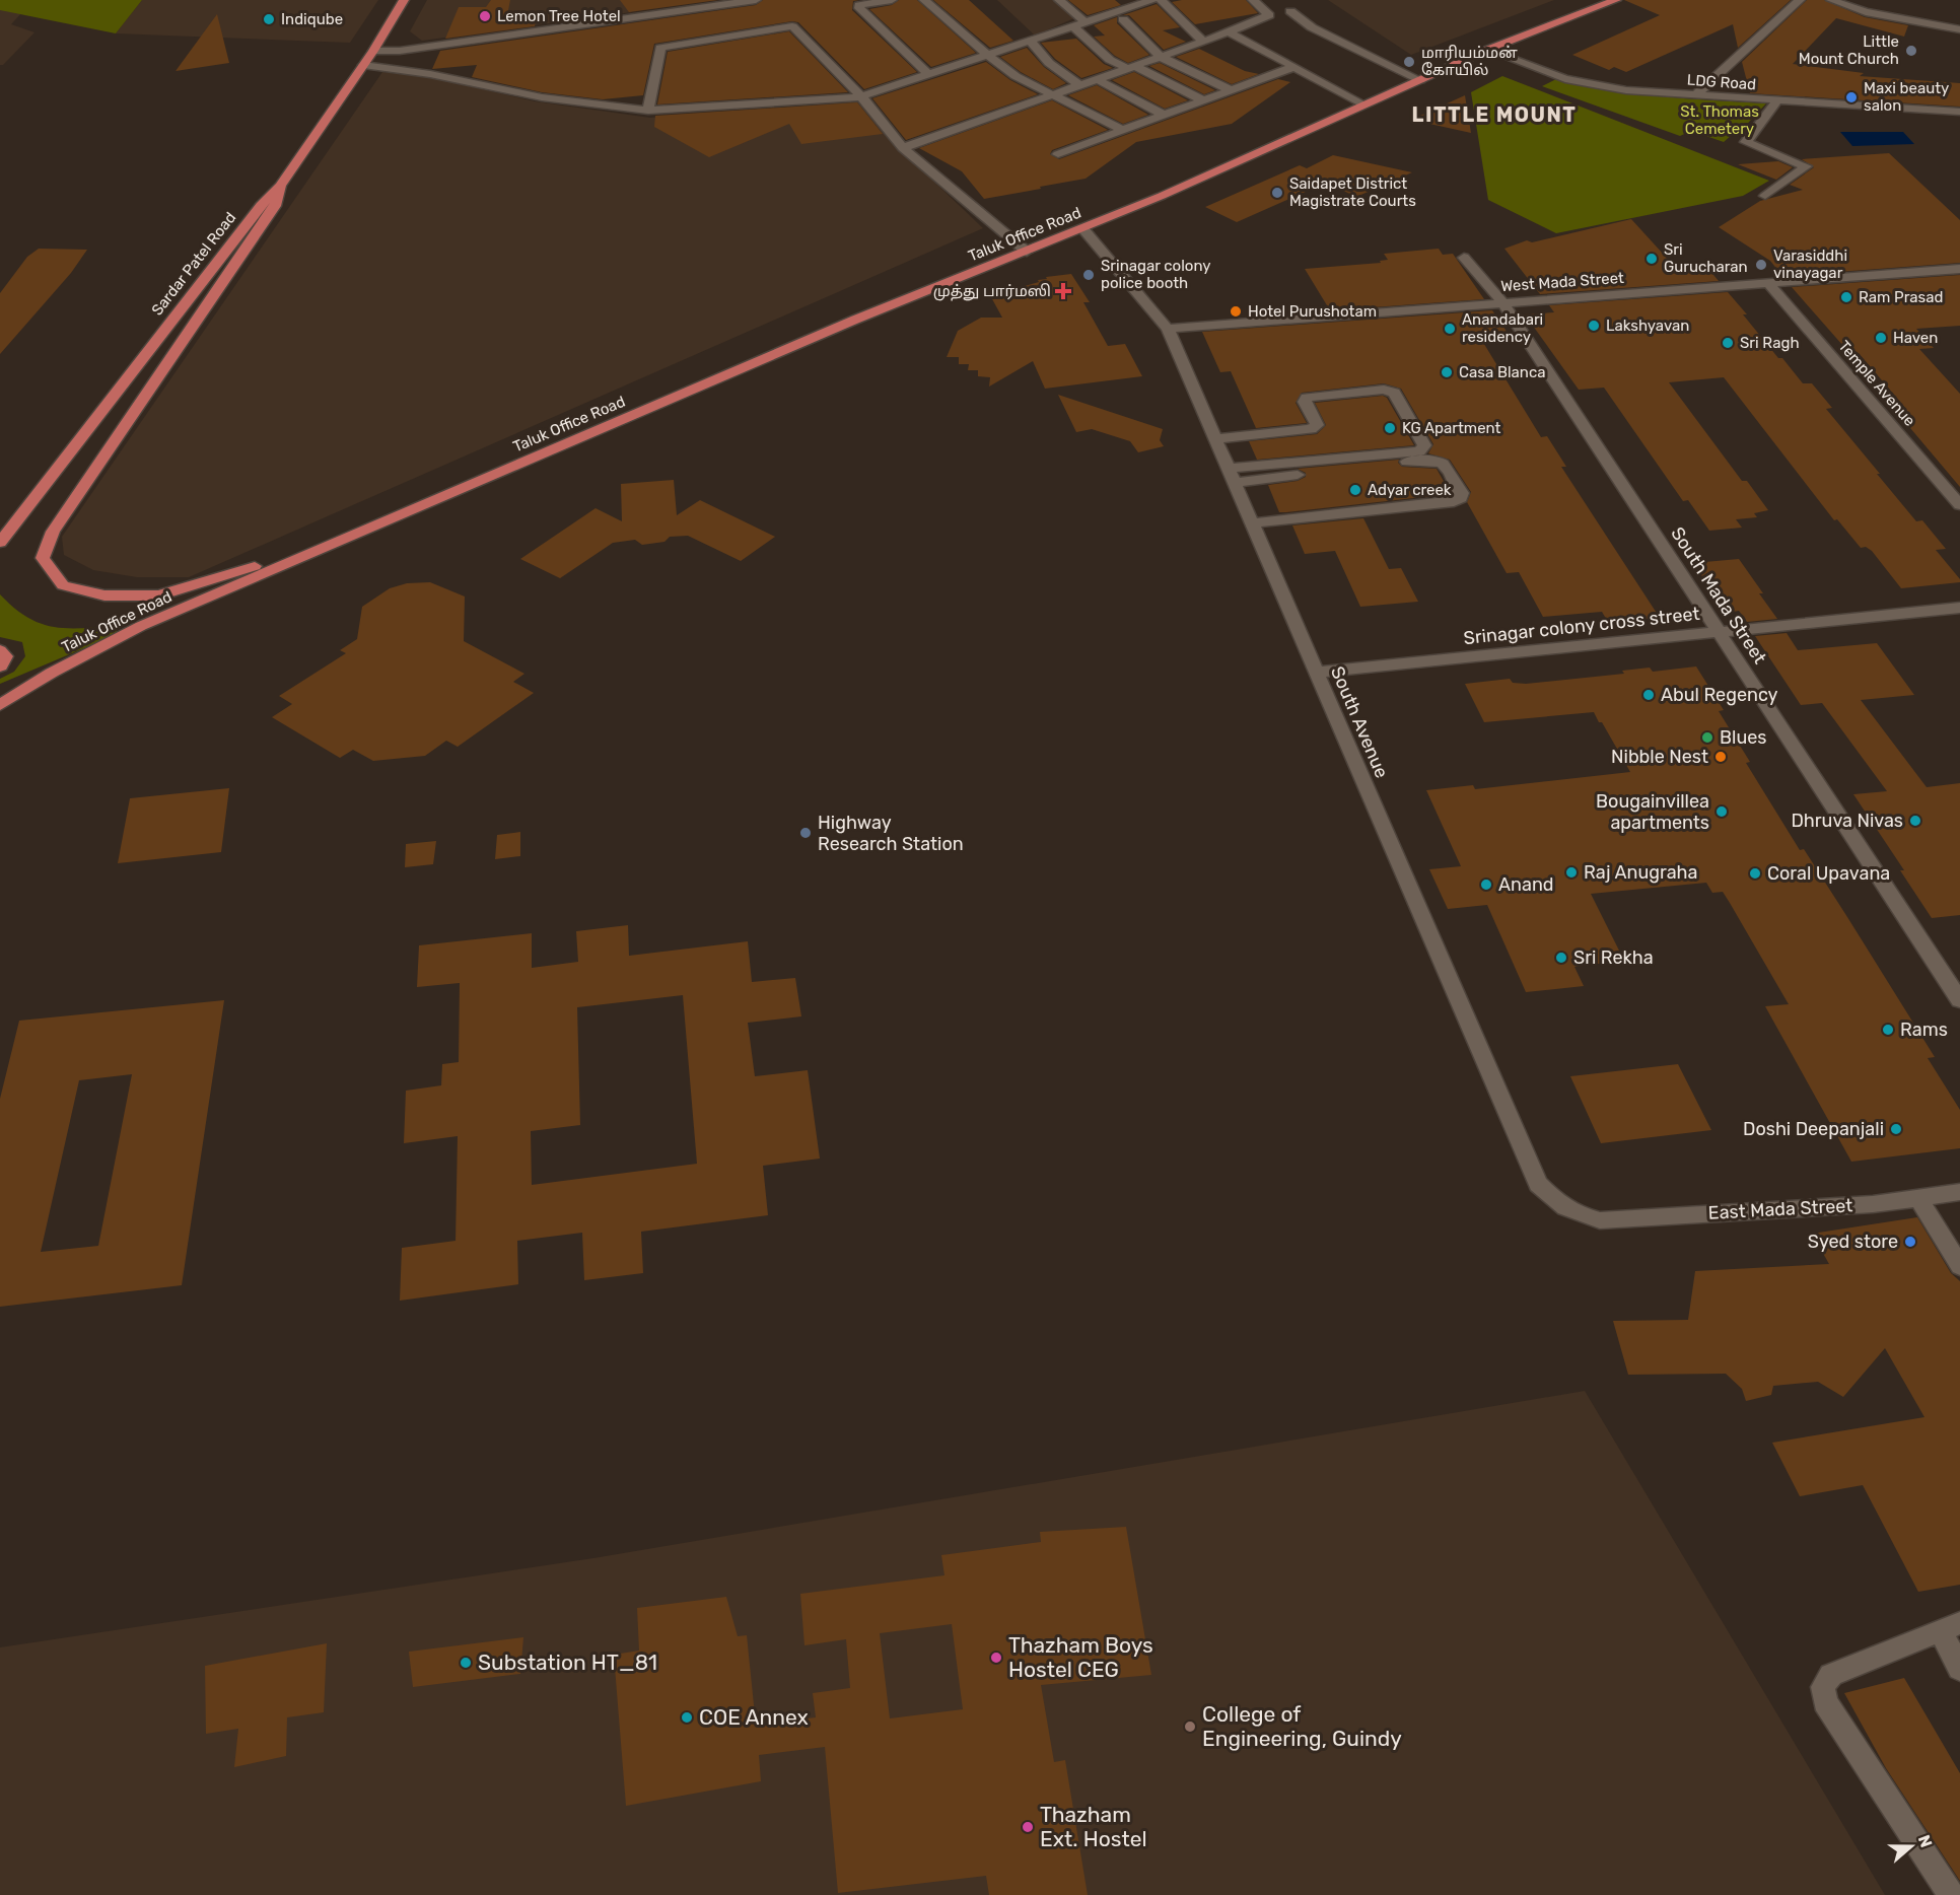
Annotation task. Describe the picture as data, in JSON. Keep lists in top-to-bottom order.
{
  "streets": {
    "main road": ["Taluk Office Road", "Sardar Patel Road"],
    "street": [
      "LDG Road",
      "West Mada Street",
      "Temple Avenue",
      "South Mada Street",
      "Srinagar colony cross street",
      "South Avenue",
      "East Mada Street"
    ]
  },
  "crossings": [
    ["Taluk Office Road", "South Avenue"],
    ["West Mada Street", "Temple Avenue"],
    ["West Mada Street", "South Mada Street"],
    ["West Mada Street", "South Avenue"],
    ["South Mada Street", "Srinagar colony cross street"],
    ["Srinagar colony cross street", "South Avenue"],
    ["South Avenue", "East Mada Street"]
  ],
  "districts": ["LITTLE MOUNT"],
  "parks": ["St. Thomas Cemetery"],
  "places": {
    "other": [
      "Lemon Tree Hotel",
      "Indiqube",
      "Little Mount Church",
      "மாரியம்மன் கோயில்",
      "Maxi beauty salon",
      "Saidapet District Magistrate Courts",
      "Sri Gurucharan",
      "Varasiddhi vinayagar",
      "Srinagar colony police booth",
      "Ram Prasad",
      "Hotel Purushotam",
      "Lakshyavan",
      "Anandabari residency",
      "Haven",
      "Sri Ragh",
      "Casa Blanca",
      "KG Apartment",
      "Adyar creek",
      "Abul Regency",
      "Blues",
      "Nibble Nest",
      "Bougainvillea apartments",
      "Dhruva Nivas",
      "Highway Research Station",
      "Raj Anugraha",
      "Coral Upavana",
      "Anand",
      "Sri Rekha",
      "Rams",
      "Doshi Deepanjali",
      "Syed store",
      "Thazham Boys Hostel CEG",
      "Substation HT_81",
      "COE Annex",
      "College of Engineering, Guindy",
      "Thazham Ext. Hostel"
    ],
    "health": ["முத்து பார்மஸி"]
  },
  "north": "right"
}
